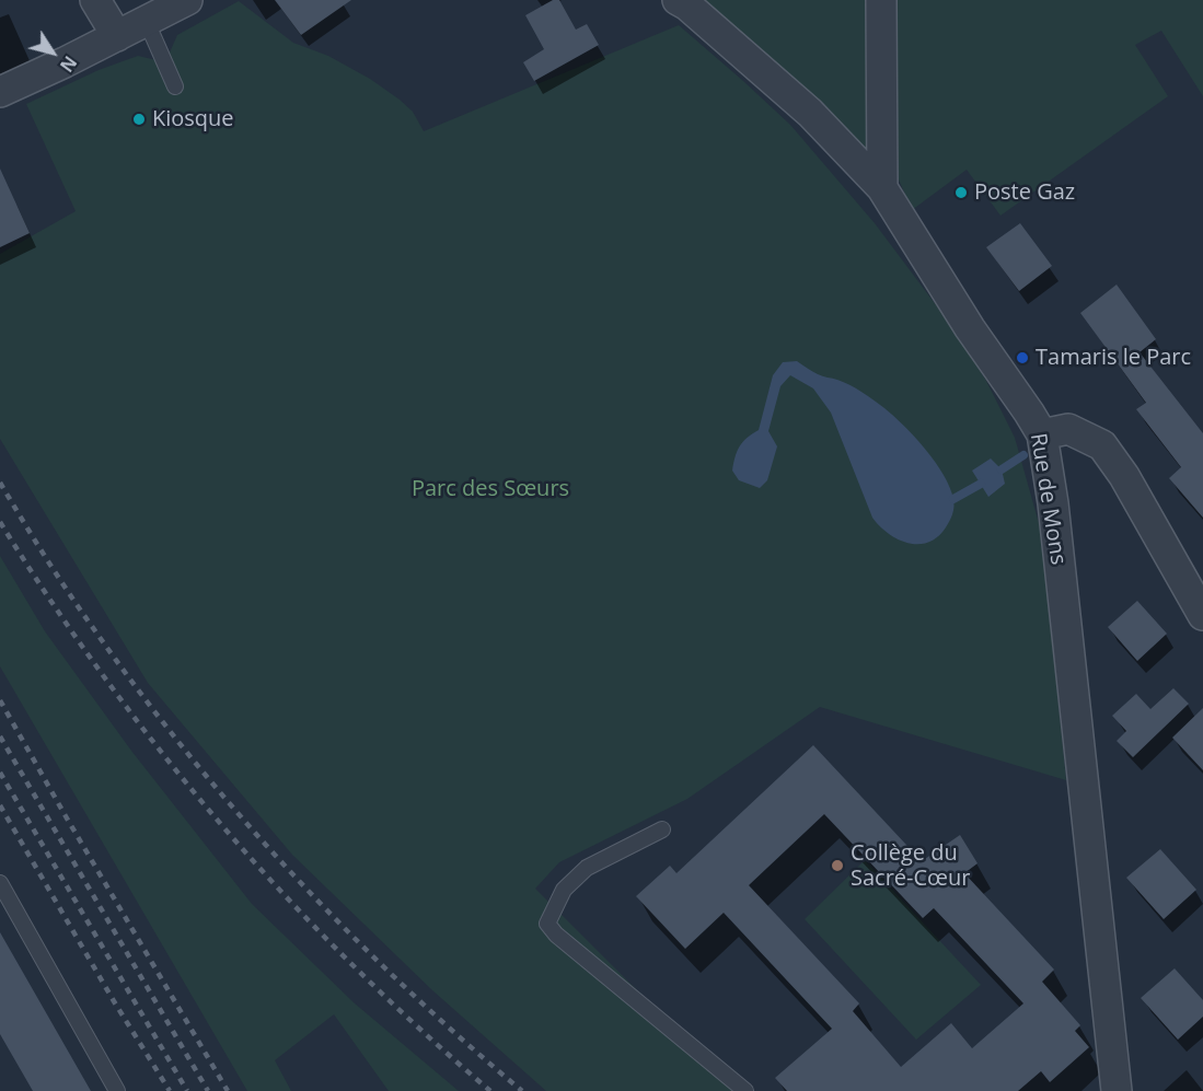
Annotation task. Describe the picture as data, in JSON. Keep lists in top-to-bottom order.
{
  "streets": {
    "street": ["Rue de Mons"]
  },
  "parks": ["Parc des Sœurs"],
  "places": [
    "Kiosque",
    "Poste Gaz",
    "Tamaris le Parc",
    "Collège du Sacré-Cœur"
  ],
  "north": "bottom right"
}
